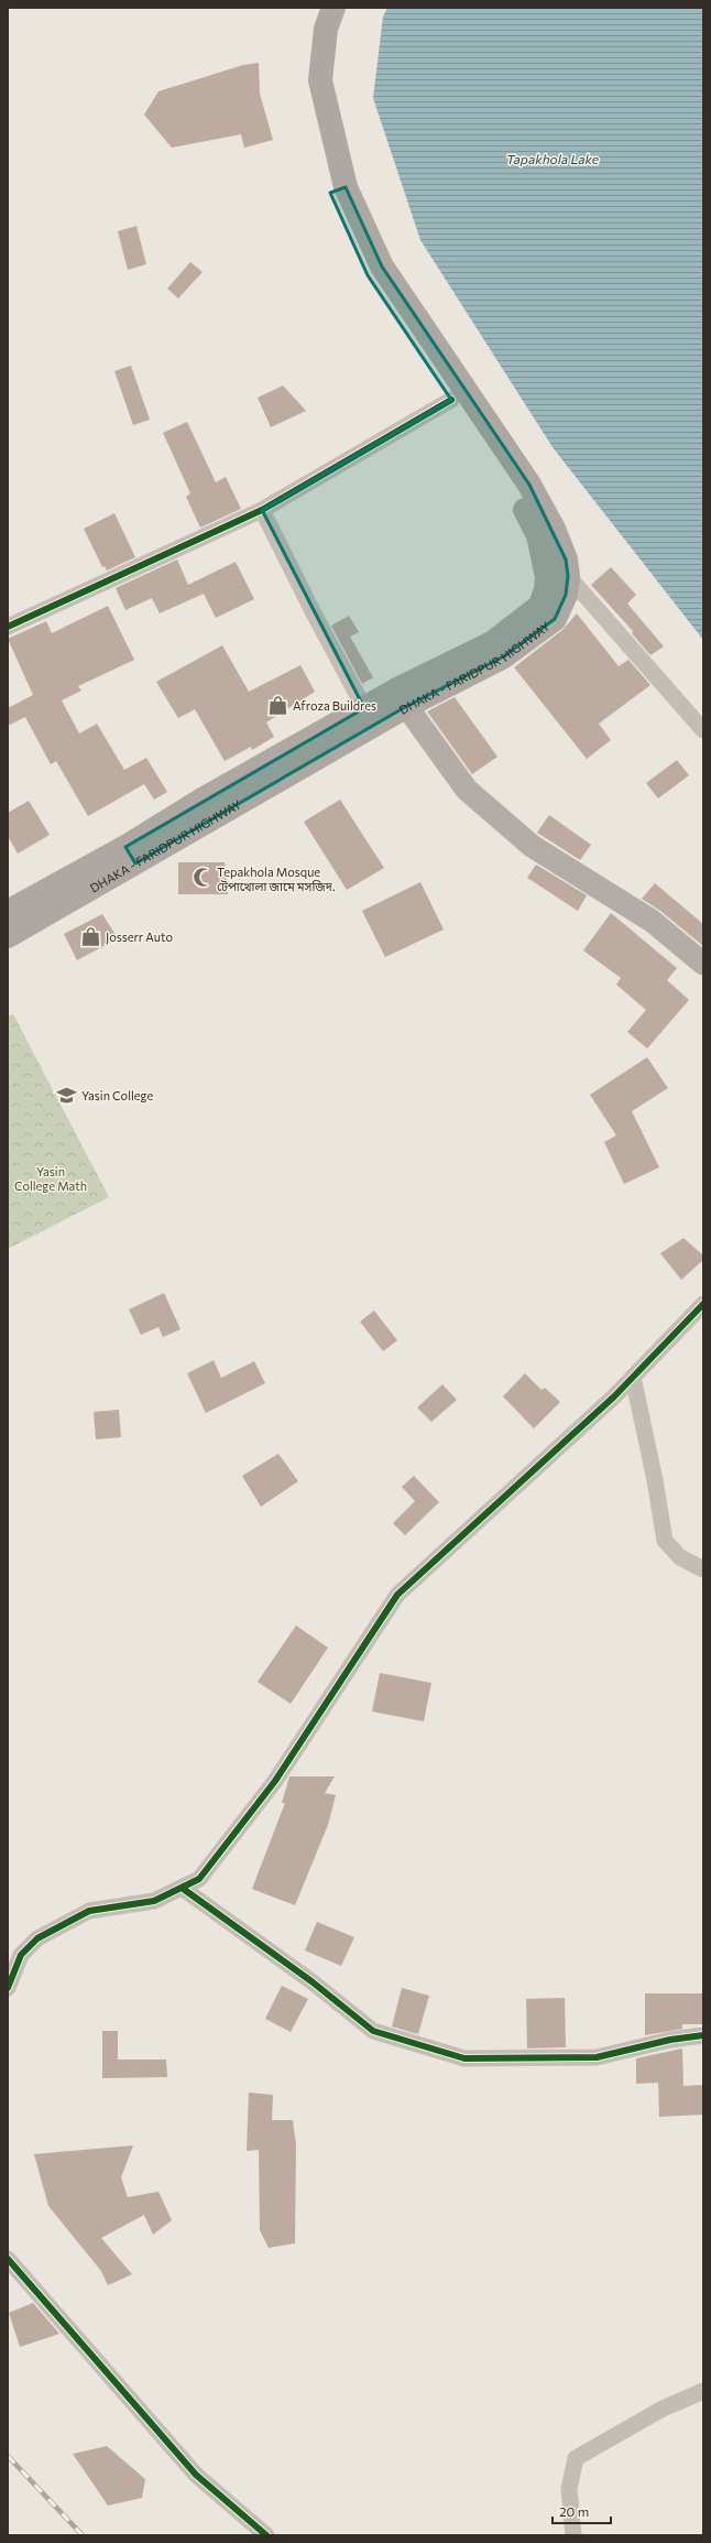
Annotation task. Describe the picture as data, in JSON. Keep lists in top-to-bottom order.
{
  "streets": {
    "highway": ["DHAKA - FARIDPUR HIGHWAY"]
  },
  "water": ["Tapakhola Lake"],
  "parks": ["Yasin College Math"],
  "places": {
    "shop": ["Afroza Buildres", "Josserr Auto"],
    "mosque": ["Tepakhola Mosque টেপাখোলা জামে মসজিদ."],
    "school or university": ["Yasin College"]
  },
  "scale_bar": "20 m"
}
